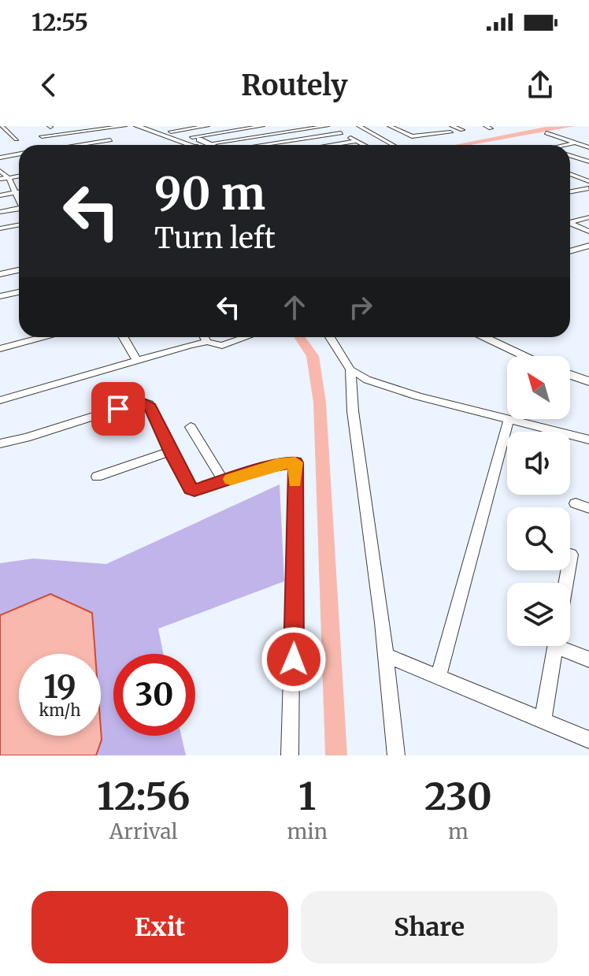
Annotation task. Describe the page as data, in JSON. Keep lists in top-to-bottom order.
{
  "north": "top left",
  "page": {
    "status": "12:55",
    "header": "Routely",
    "turn": ["90 m", "Turn left"],
    "speed": "19 km/h",
    "limit": "30",
    "eta": [
      "12:56",
      "Arrival",
      "1",
      "min",
      "230",
      "m"
    ],
    "buttons": ["Exit", "Share"]
  }
}
